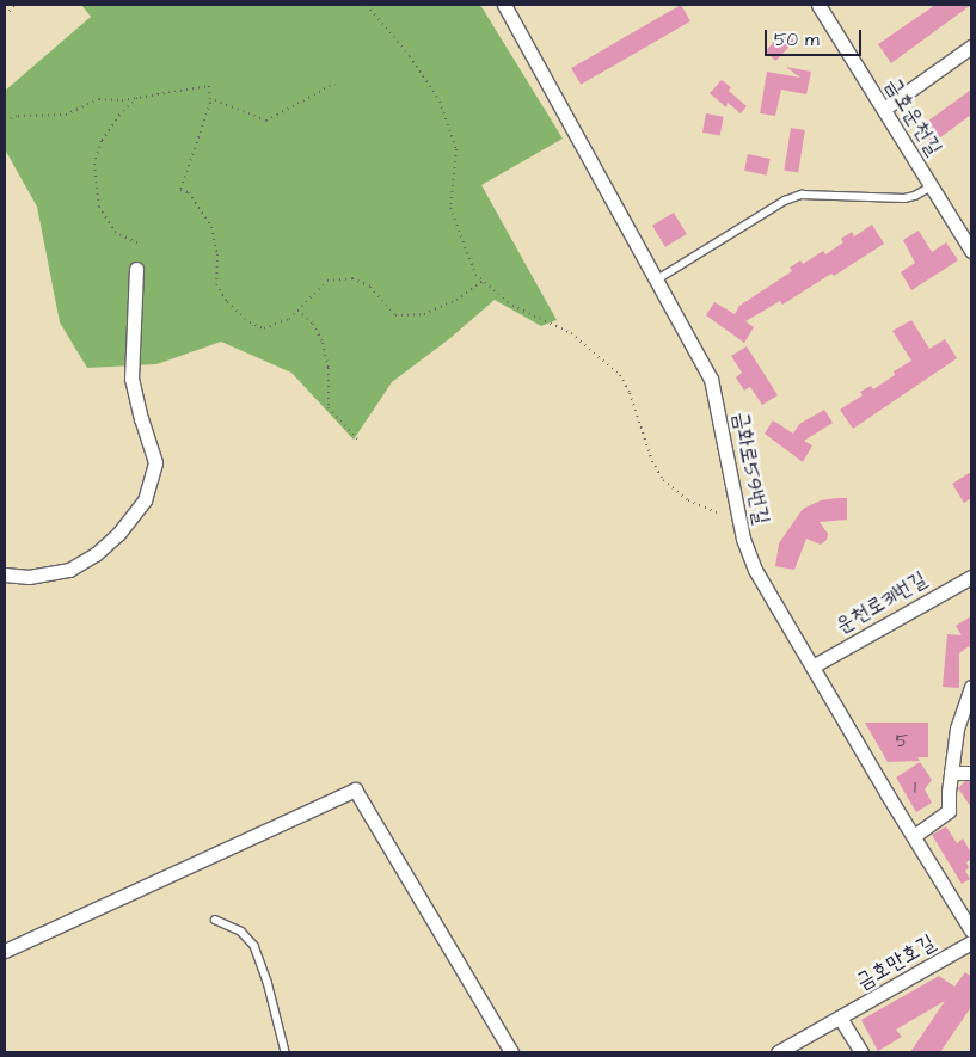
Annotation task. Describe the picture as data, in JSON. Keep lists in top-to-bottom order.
{
  "streets": {
    "street": [
      "금호운천길",
      "금화로59번길",
      "운천로31번길",
      "금호만호길"
    ]
  },
  "crossings": [
    ["금화로59번길", "운천로31번길"]
  ],
  "house_numbers": ["5", "1"],
  "scale_bar": "50 m"
}
